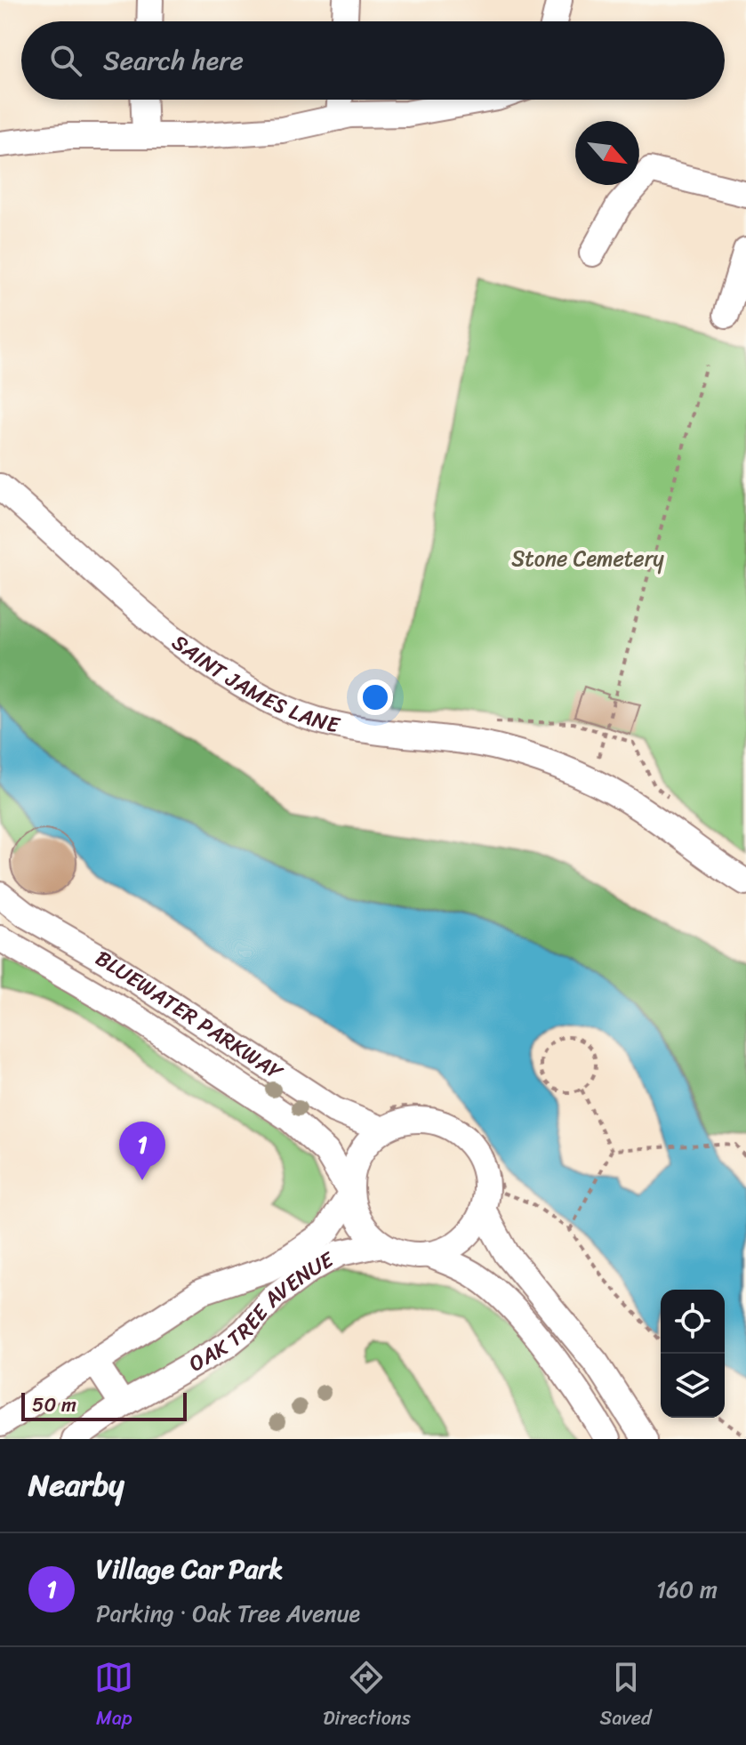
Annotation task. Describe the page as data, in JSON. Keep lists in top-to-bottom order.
{
  "streets": {
    "street": ["SAINT JAMES LANE", "BLUEWATER PARKWAY", "OAK TREE AVENUE"]
  },
  "crossings": [
    ["BLUEWATER PARKWAY", "OAK TREE AVENUE"]
  ],
  "parks": ["Stone Cemetery"],
  "scale_bar": "50 m",
  "north": "bottom right",
  "page": {
    "search": "Search here",
    "pins": "1",
    "scale": "50 m",
    "heading": "Nearby",
    "list": [
      {
        "mark": "1",
        "name": "Village Car Park",
        "note": "Parking · Oak Tree Avenue",
        "value": "160 m"
      }
    ],
    "nav": ["Map", "Directions", "Saved"]
  }
}
